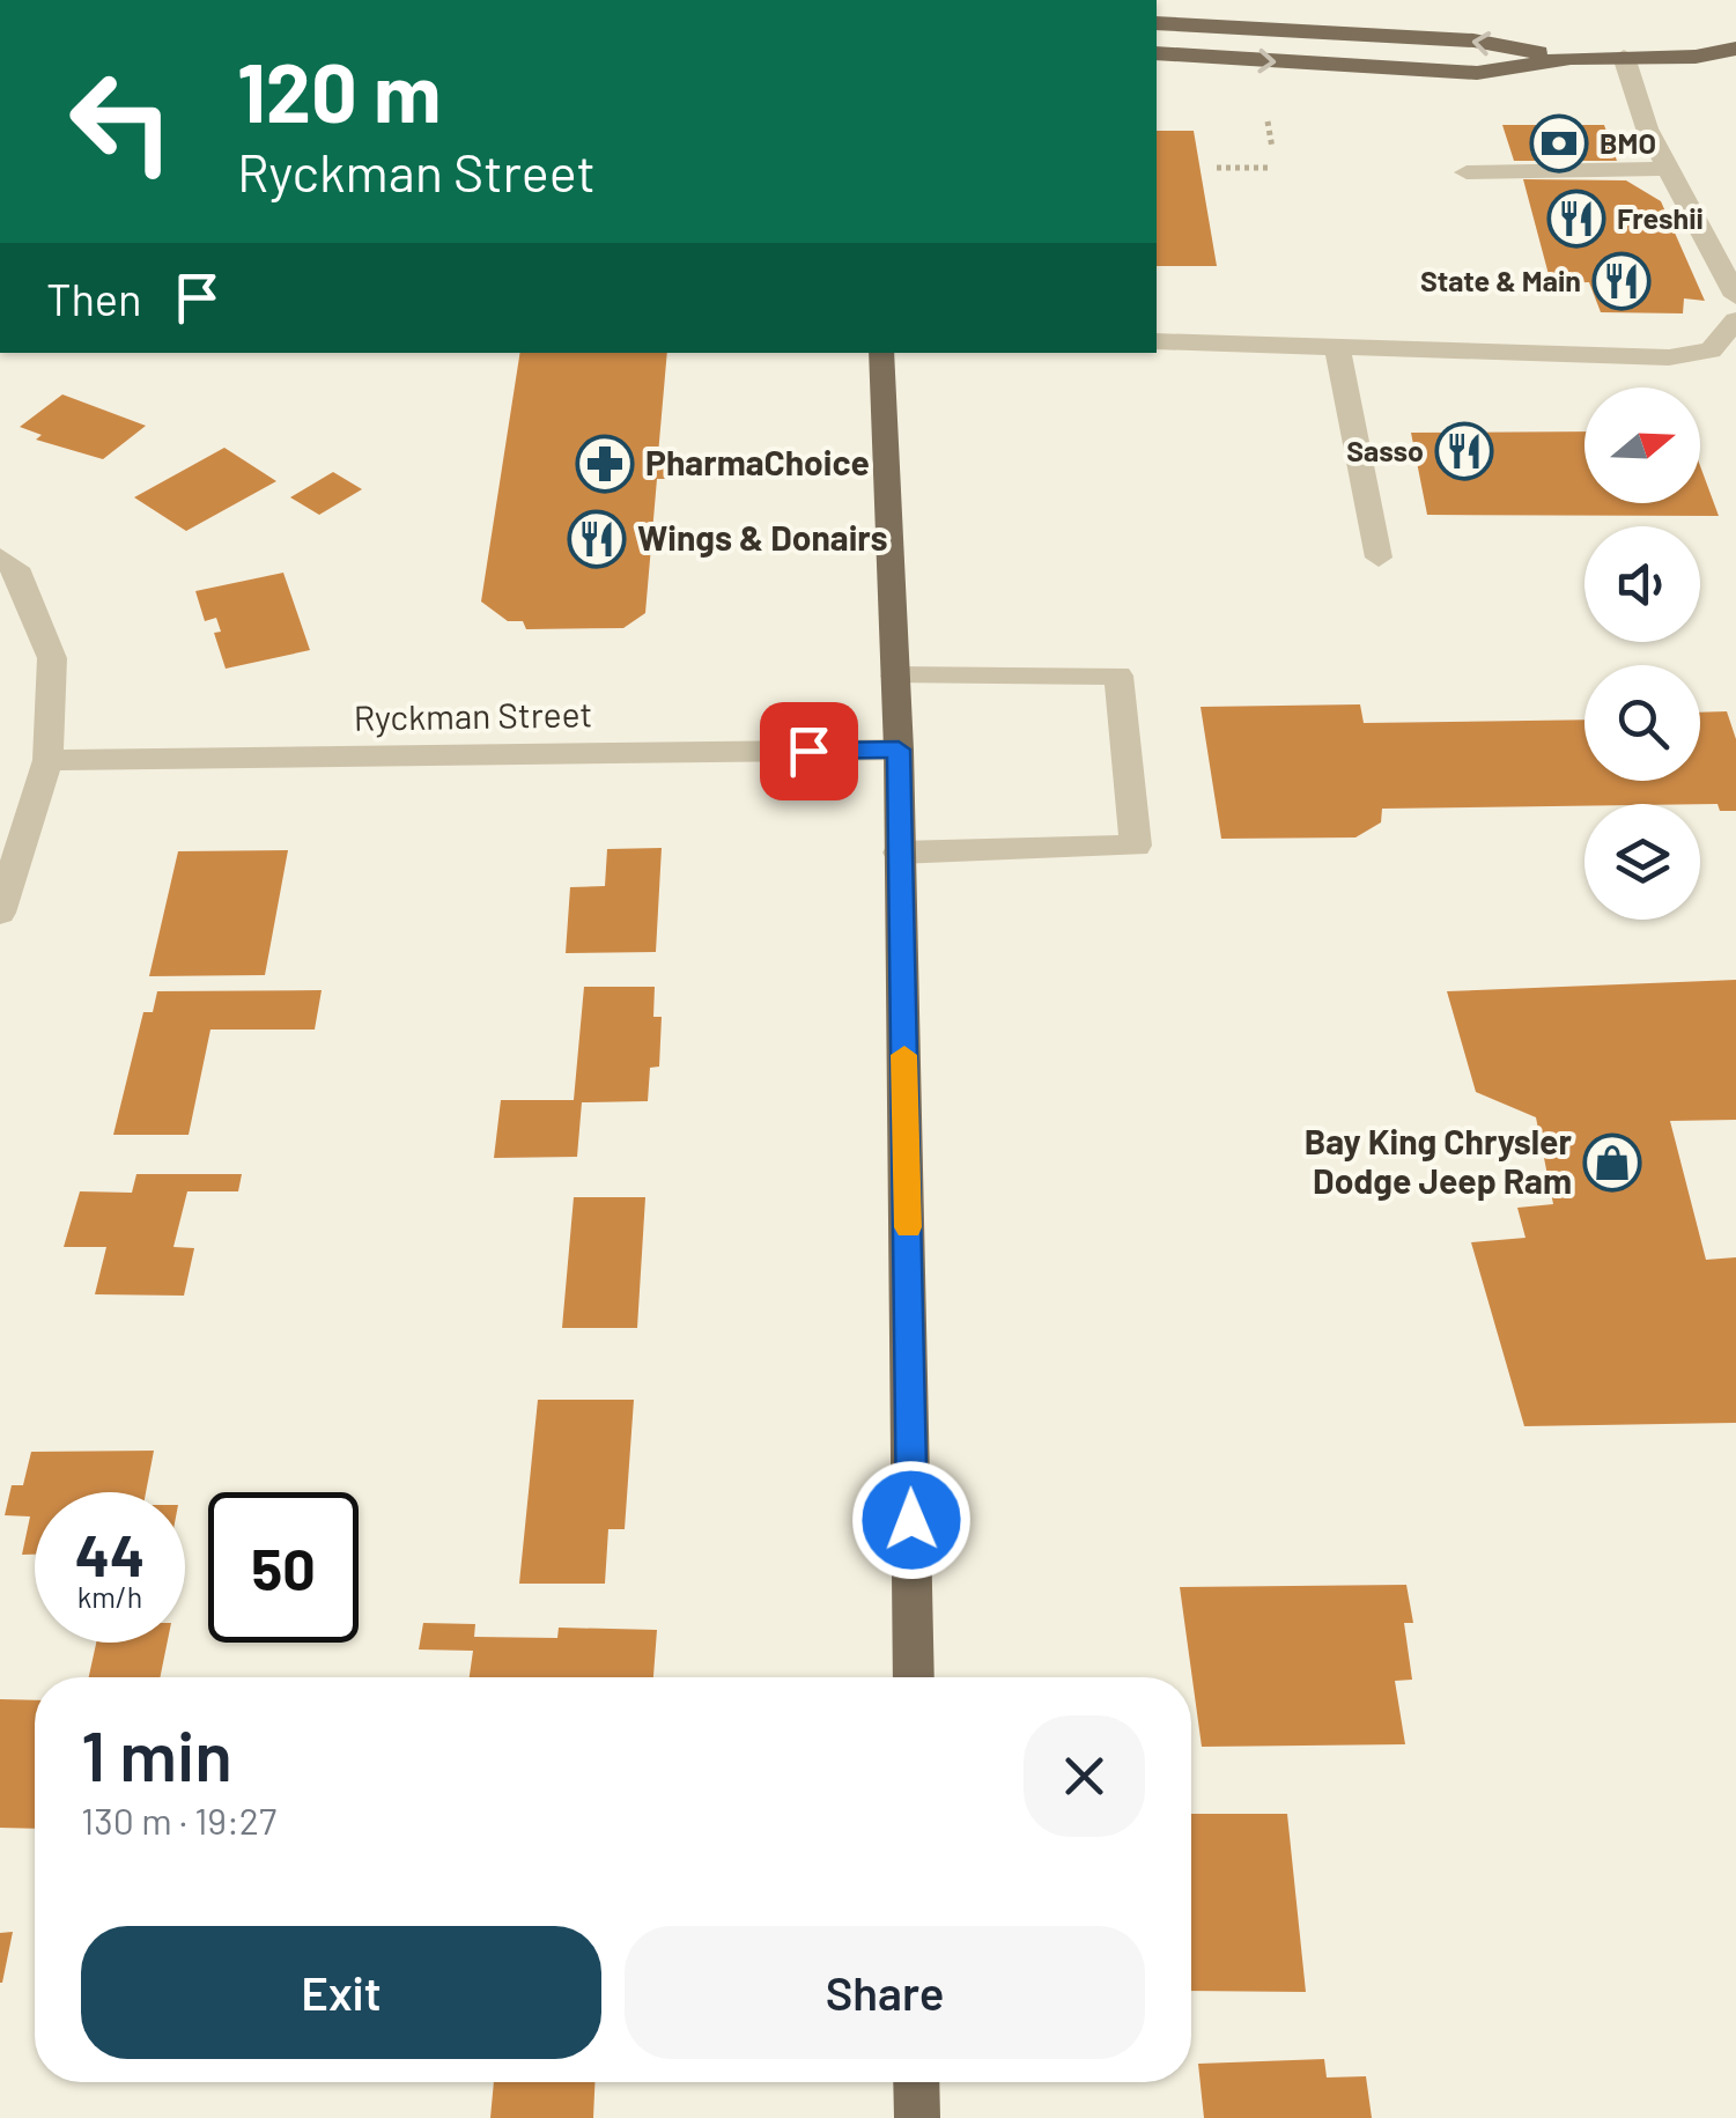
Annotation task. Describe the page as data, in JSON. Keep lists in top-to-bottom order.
{
  "streets": {
    "street": ["Ryckman Street"]
  },
  "places": {
    "bank": ["BMO"],
    "restaurant": [
      "Freshii",
      "State & Main",
      "Sasso",
      "Wings & Donairs"
    ],
    "pharmacy": ["PharmaChoice"],
    "shop": ["Bay King Chrysler Dodge Jeep Ram"]
  },
  "north": "right",
  "page": {
    "turn": ["120 m", "Ryckman Street"],
    "then": "Then",
    "speed": "44 km/h",
    "limit": "50",
    "heading": ["1 min", "130 m · 19:27"],
    "buttons": ["Exit", "Share"]
  }
}
